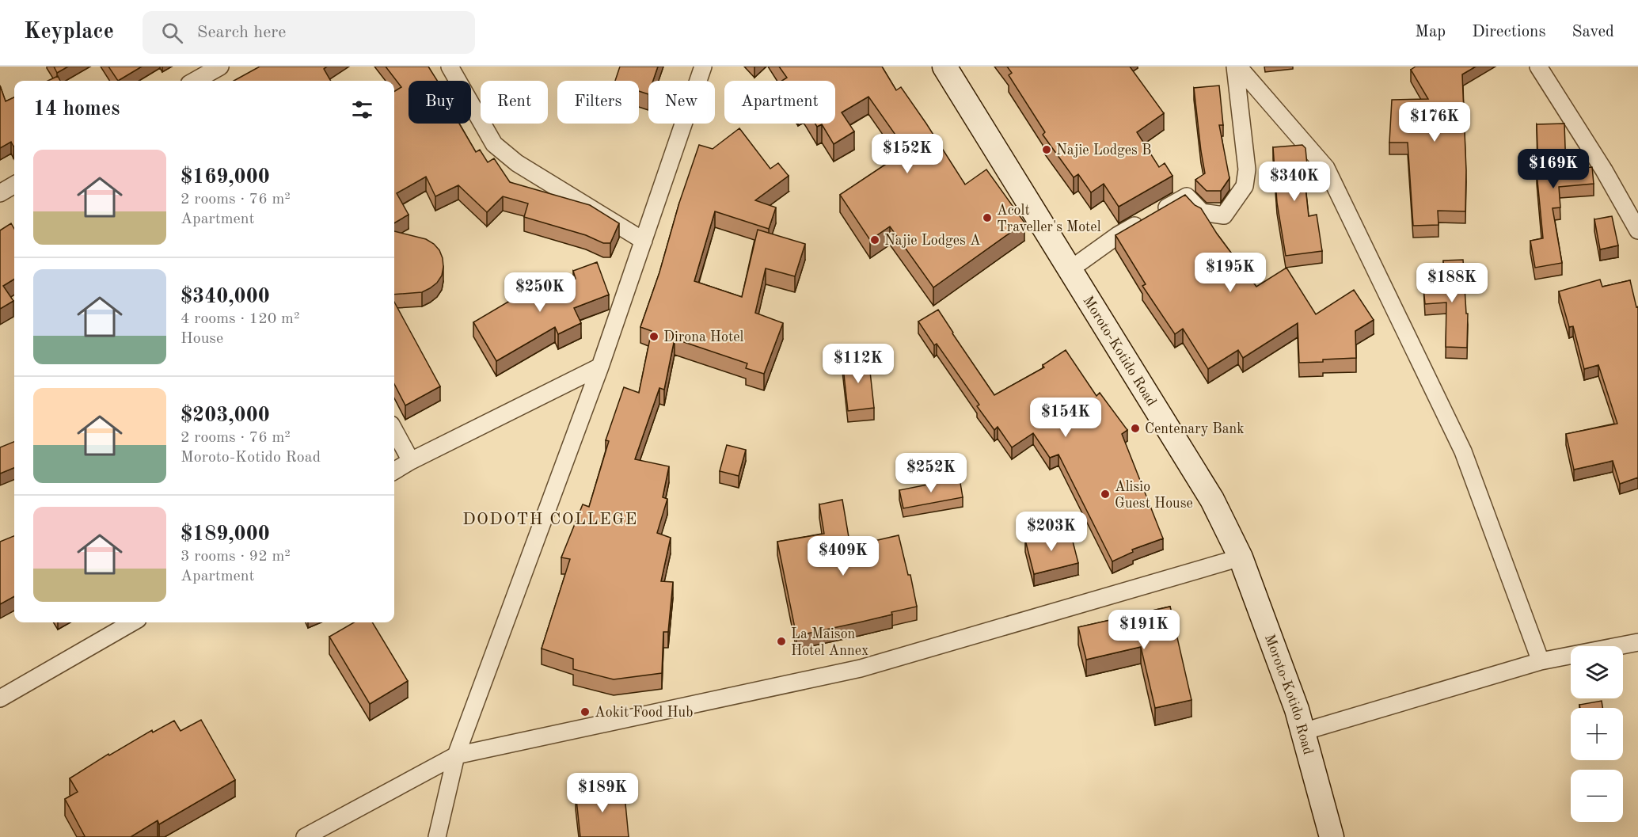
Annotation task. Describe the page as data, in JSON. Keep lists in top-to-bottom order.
{
  "streets": {
    "main road": ["Moroto-Kotido Road"]
  },
  "districts": ["DODOTH COLLEGE"],
  "places": [
    "Najie Lodges B",
    "Acolt Traveller's Motel",
    "Najie Lodges A",
    "Dirona Hotel",
    "Centenary Bank",
    "Alisio Guest House",
    "La Maison Hotel Annex",
    "Aokit Food Hub"
  ],
  "page": {
    "header": "Keyplace",
    "search": "Search here",
    "nav": ["Map", "Directions", "Saved"],
    "chip": [
      "Buy",
      "Rent",
      "Filters",
      "New",
      "Apartment"
    ],
    "heading": "14 homes",
    "price": [
      "$176K",
      "$152K",
      "$169K",
      "$340K",
      "$195K",
      "$188K",
      "$250K",
      "$112K",
      "$154K",
      "$252K",
      "$203K",
      "$409K",
      "$191K",
      "$189K"
    ],
    "list": [
      {
        "name": "$169,000",
        "note": "2 rooms · 76 m² · Apartment"
      },
      {
        "name": "$340,000",
        "note": "4 rooms · 120 m² · House"
      },
      {
        "name": "$203,000",
        "note": "2 rooms · 76 m² · Moroto-Kotido Road"
      },
      {
        "name": "$189,000",
        "note": "3 rooms · 92 m² · Apartment"
      }
    ],
    "map_buttons": ["+", "−"]
  }
}
